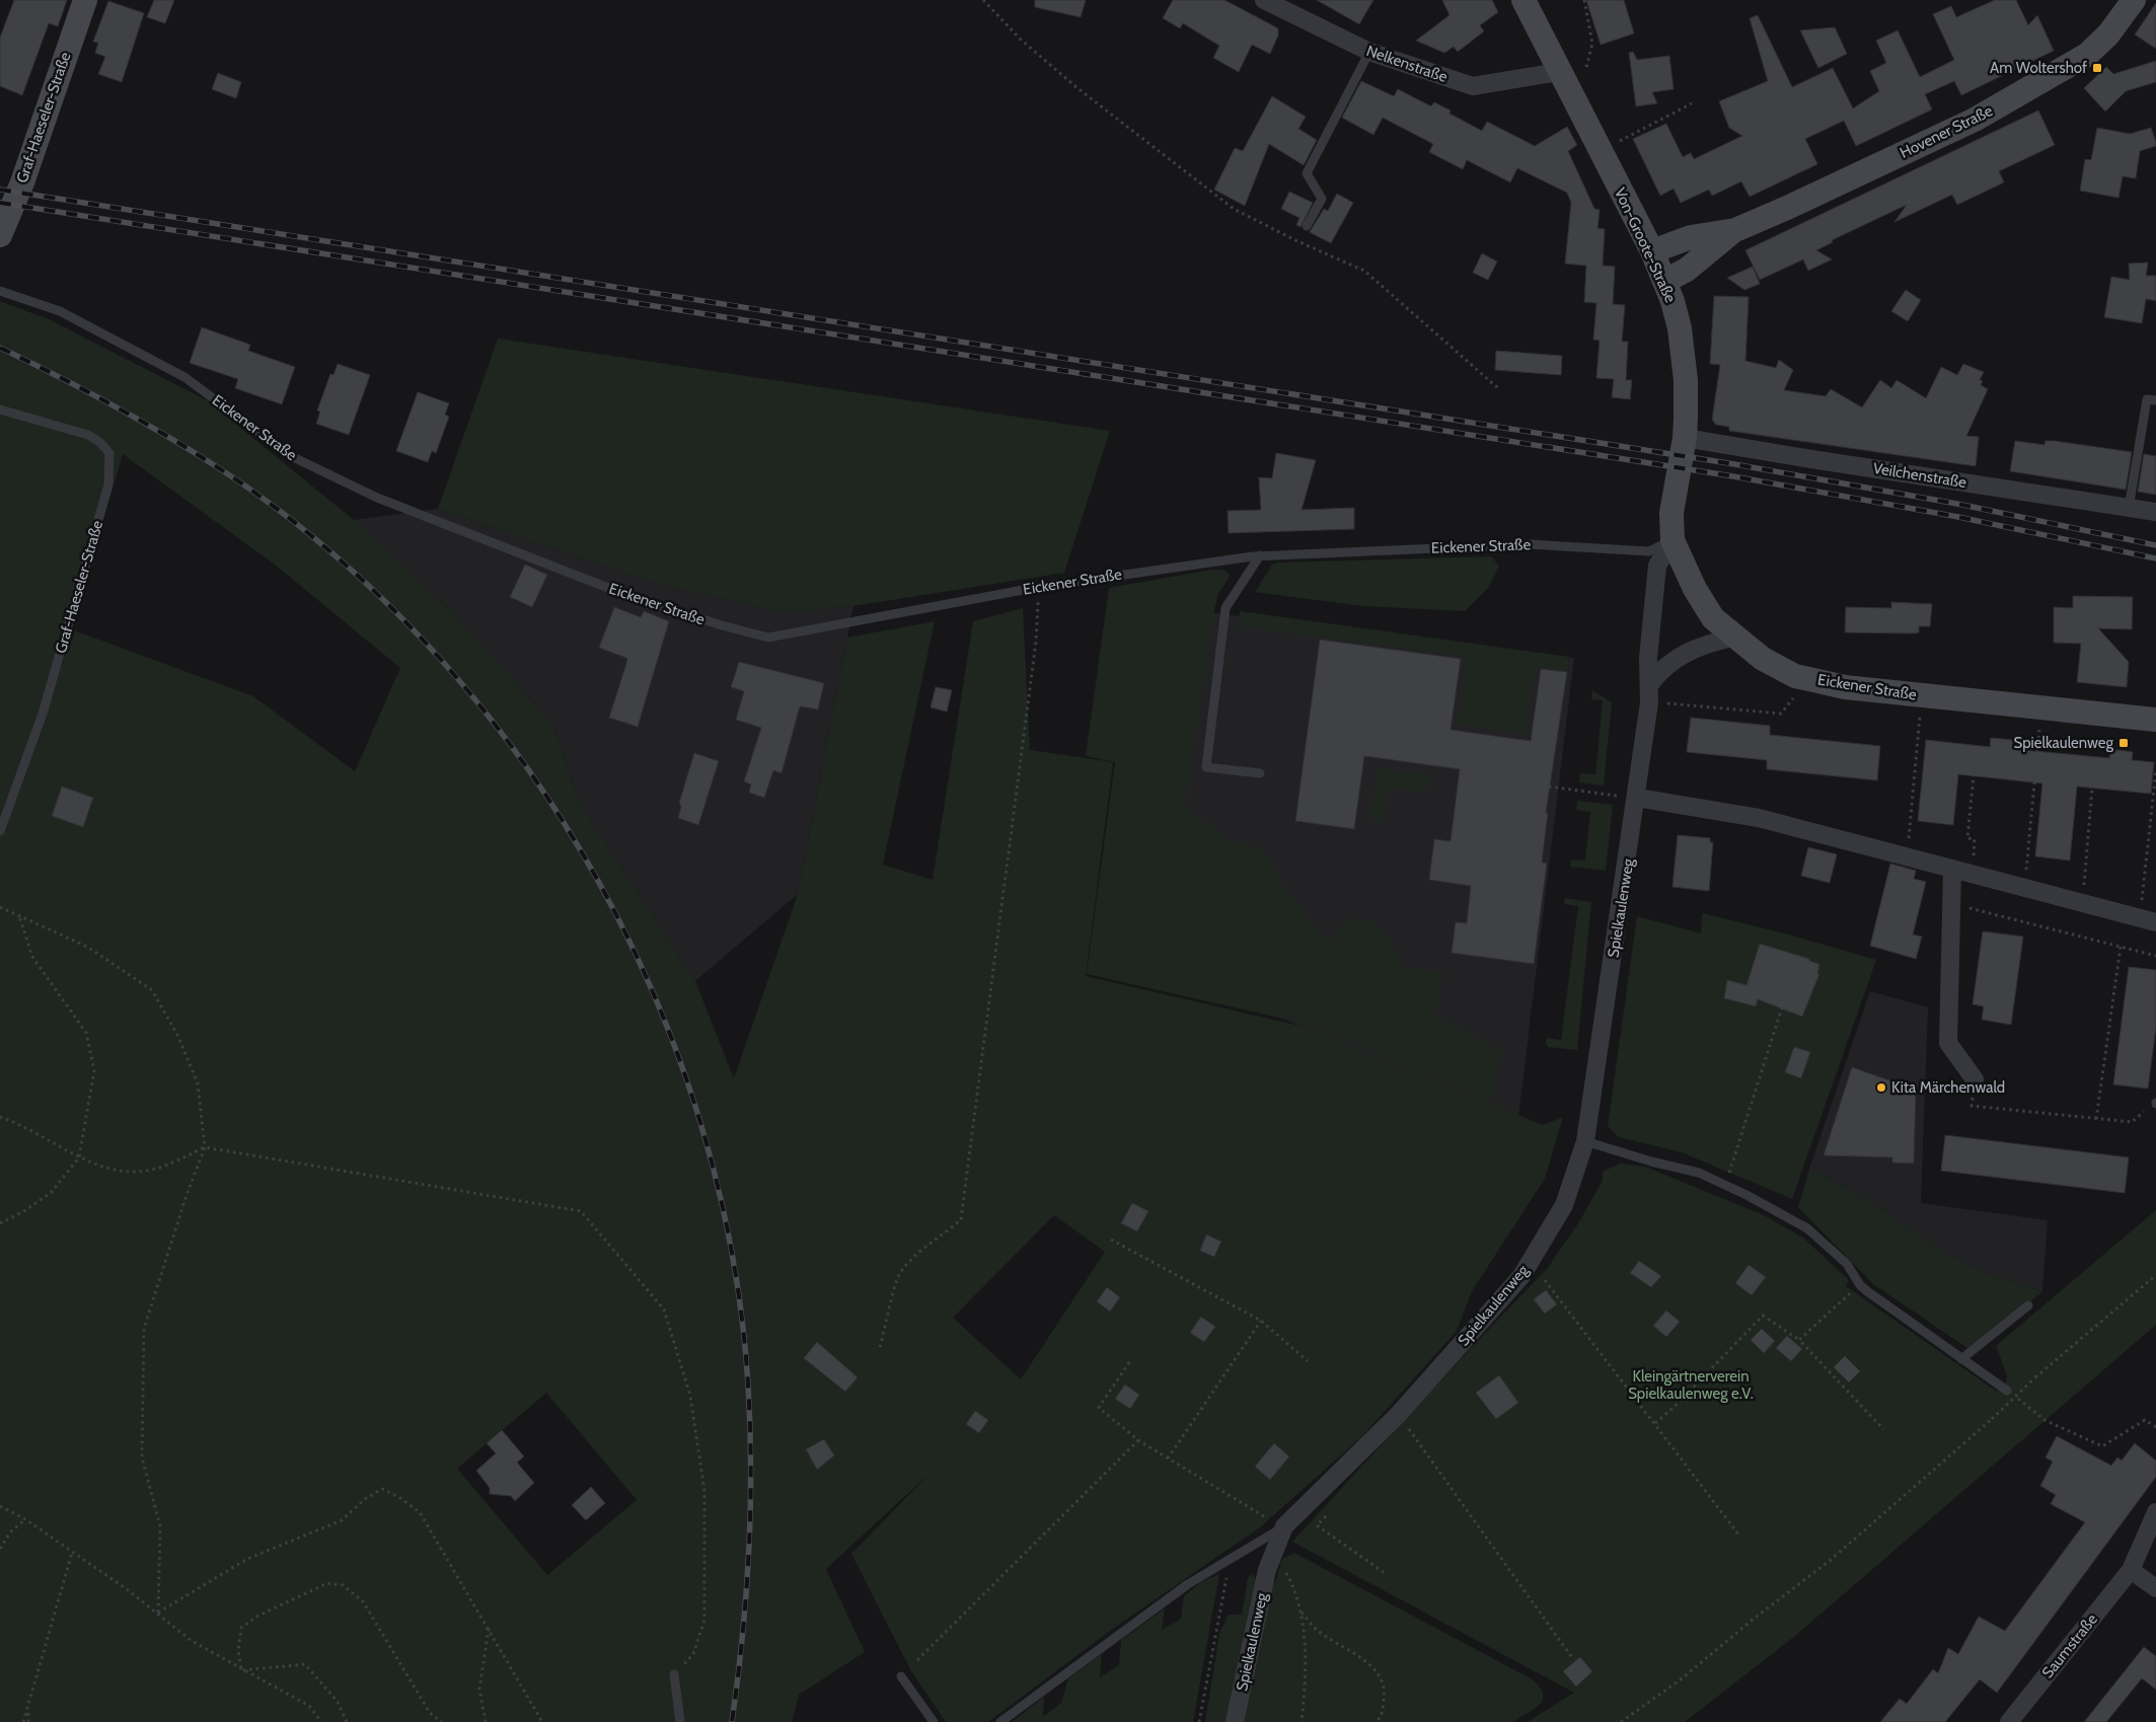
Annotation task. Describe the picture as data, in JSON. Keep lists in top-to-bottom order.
{
  "streets": {
    "street": [
      "Nelkenstraße",
      "Graf-Haeseler-Straße",
      "Hovener Straße",
      "Von-Groote-Straße",
      "Eickener Straße",
      "Veilchenstraße",
      "Spielkaulenweg",
      "Saumstraße"
    ]
  },
  "crossings": [
    ["Nelkenstraße", "Von-Groote-Straße"],
    ["Hovener Straße", "Von-Groote-Straße"],
    ["Von-Groote-Straße", "Eickener Straße"],
    ["Von-Groote-Straße", "Veilchenstraße"],
    ["Von-Groote-Straße", "Spielkaulenweg"],
    ["Eickener Straße", "Spielkaulenweg"]
  ],
  "parks": ["Kleingärtnerverein Spielkaulenweg e.V."],
  "places": {
    "transit": ["Am Woltershof", "Spielkaulenweg"],
    "other": ["Kita Märchenwald"]
  }
}
